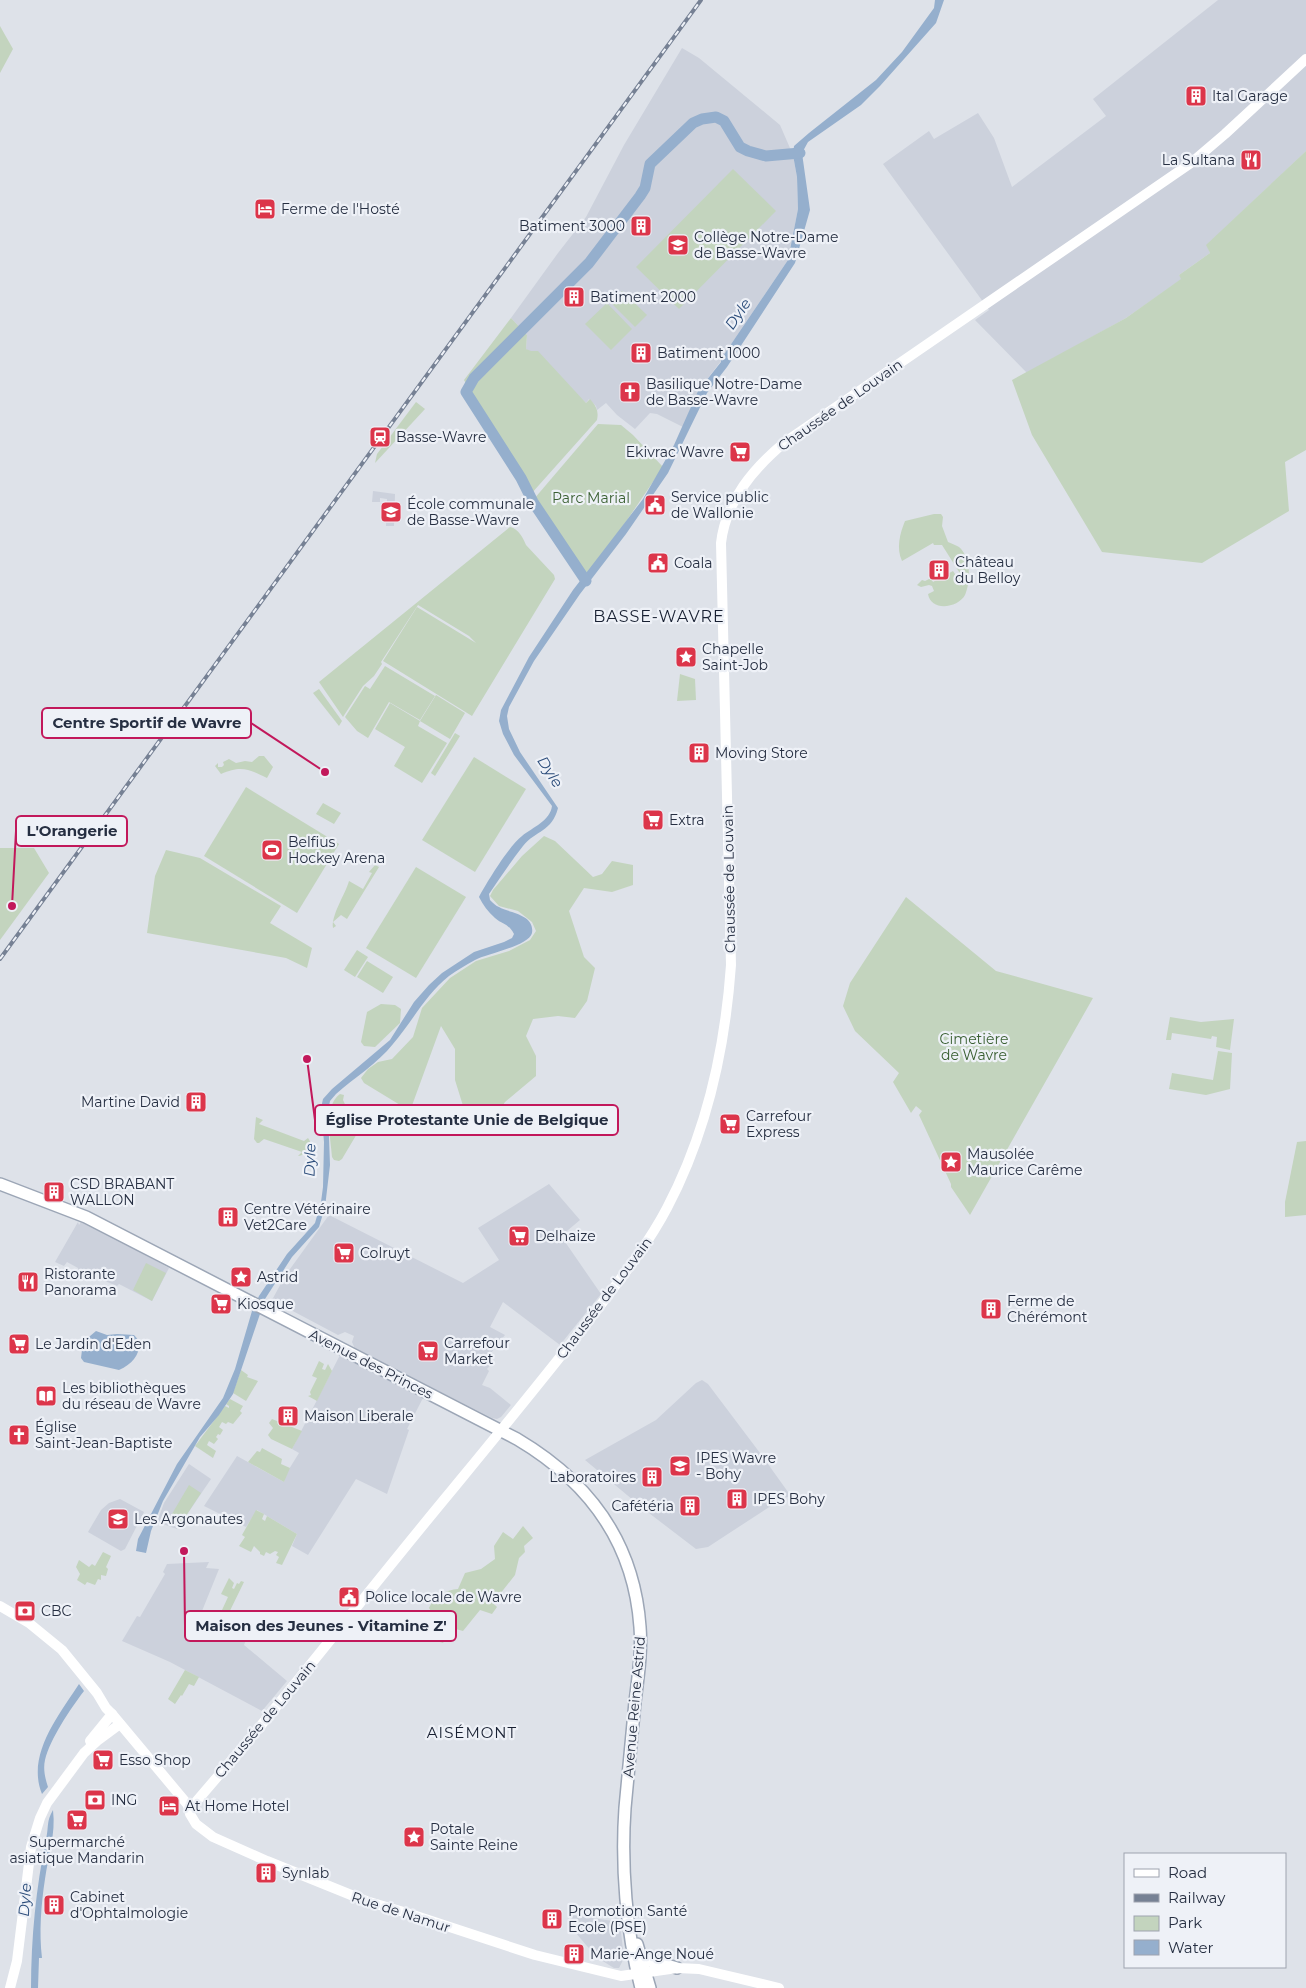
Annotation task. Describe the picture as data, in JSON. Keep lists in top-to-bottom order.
{
  "streets": {
    "main road": [
      "Chaussée de Louvain",
      "Avenue des Princes",
      "Avenue Reine Astrid",
      "Rue de Namur"
    ]
  },
  "crossings": [
    ["Chaussée de Louvain", "Avenue des Princes"],
    ["Chaussée de Louvain", "Avenue Reine Astrid"],
    ["Chaussée de Louvain", "Rue de Namur"],
    ["Avenue des Princes", "Avenue Reine Astrid"],
    ["Avenue Reine Astrid", "Rue de Namur"]
  ],
  "districts": ["BASSE-WAVRE", "AISÉMONT"],
  "water": ["Dyle"],
  "parks": ["Parc Marial", "Cimetière de Wavre"],
  "places": {
    "building": [
      "Ital Garage",
      "Batiment 3000",
      "Batiment 2000",
      "Batiment 1000",
      "Château du Belloy",
      "Moving Store",
      "Martine David",
      "CSD BRABANT WALLON",
      "Centre Vétérinaire Vet2Care",
      "Ferme de Chérémont",
      "Maison Liberale",
      "Laboratoires",
      "IPES Bohy",
      "Cafétéria",
      "Synlab",
      "Cabinet d'Ophtalmologie",
      "Promotion Santé Ecole (PSE)",
      "Marie-Ange Noué"
    ],
    "restaurant": ["La Sultana", "Ristorante Panorama"],
    "hotel": ["Ferme de l'Hosté", "At Home Hotel"],
    "school or university": [
      "Collège Notre-Dame de Basse-Wavre",
      "École communale de Basse-Wavre",
      "IPES Wavre - Bohy",
      "Les Argonautes"
    ],
    "church": ["Basilique Notre-Dame de Basse-Wavre", "Église Saint-Jean-Baptiste"],
    "station": ["Basse-Wavre"],
    "supermarket": [
      "Ekivrac Wavre",
      "Extra",
      "Carrefour Express",
      "Delhaize",
      "Colruyt",
      "Kiosque",
      "Le Jardin d'Eden",
      "Carrefour Market",
      "Esso Shop",
      "Supermarché asiatique Mandarin"
    ],
    "public building": ["Service public de Wallonie", "Coala", "Police locale de Wavre"],
    "place": [
      "Chapelle Saint-Job",
      "Mausolée Maurice Carême",
      "Astrid",
      "Potale Sainte Reine"
    ],
    "other": [
      "Centre Sportif de Wavre",
      "L'Orangerie",
      "Église Protestante Unie de Belgique",
      "Maison des Jeunes - Vitamine Z'"
    ],
    "sports": ["Belfius Hockey Arena"],
    "library": ["Les bibliothèques du réseau de Wavre"],
    "bank": ["CBC", "ING"]
  },
  "legend": [
    "Road",
    "Railway",
    "Park",
    "Water"
  ]
}
